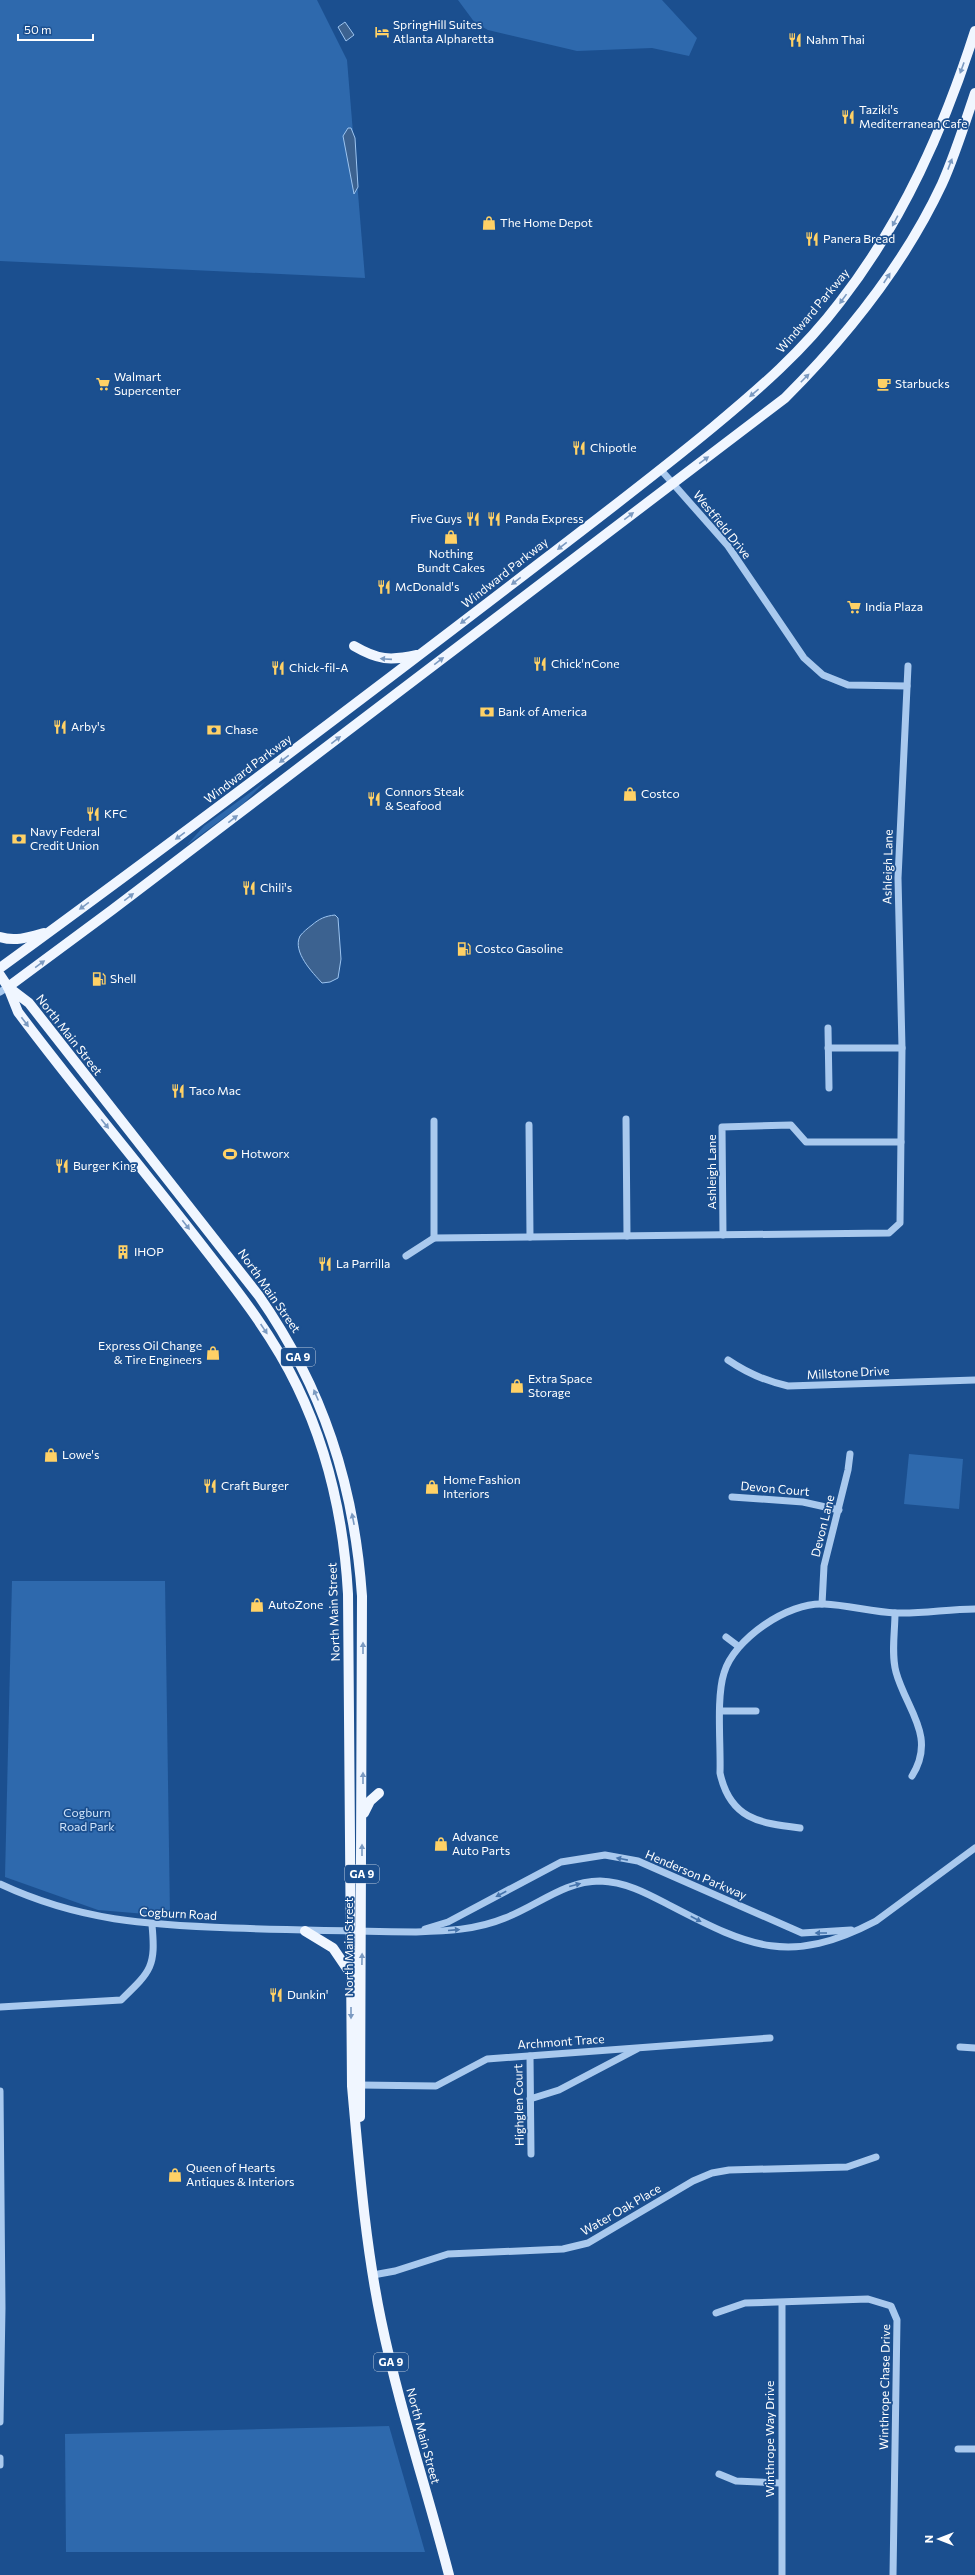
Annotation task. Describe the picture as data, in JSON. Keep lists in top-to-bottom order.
{
  "streets": {
    "main road": ["Windward Parkway", "North Main Street", "GA 9"],
    "street": [
      "Westfield Drive",
      "Ashleigh Lane",
      "Millstone Drive",
      "Devon Court",
      "Devon Lane",
      "Henderson Parkway",
      "Cogburn Road",
      "Archmont Trace",
      "Highglen Court",
      "Water Oak Place",
      "Winthrope Chase Drive",
      "Winthrope Way Drive"
    ]
  },
  "crossings": [
    ["Windward Parkway", "Westfield Drive"],
    ["Westfield Drive", "Ashleigh Lane"],
    ["North Main Street", "GA 9"],
    ["North Main Street", "Henderson Parkway"],
    ["North Main Street", "Cogburn Road"],
    ["North Main Street", "Archmont Trace"],
    ["North Main Street", "Water Oak Place"],
    ["Devon Court", "Devon Lane"],
    ["Henderson Parkway", "Cogburn Road"],
    ["Archmont Trace", "Highglen Court"],
    ["Winthrope Chase Drive", "Winthrope Way Drive"]
  ],
  "parks": ["Cogburn Road Park"],
  "places": {
    "hotel": ["SpringHill Suites Atlanta Alpharetta"],
    "restaurant": [
      "Nahm Thai",
      "Taziki's Mediterranean Cafe",
      "Panera Bread",
      "Chipotle",
      "Five Guys",
      "Panda Express",
      "McDonald's",
      "Chick'nCone",
      "Chick-fil-A",
      "Arby's",
      "Connors Steak & Seafood",
      "KFC",
      "Chili's",
      "Taco Mac",
      "Burger King",
      "La Parrilla",
      "Craft Burger",
      "Dunkin'"
    ],
    "shop": [
      "The Home Depot",
      "Nothing Bundt Cakes",
      "Costco",
      "Express Oil Change & Tire Engineers",
      "Extra Space Storage",
      "Lowe's",
      "Home Fashion Interiors",
      "AutoZone",
      "Advance Auto Parts",
      "Queen of Hearts Antiques & Interiors"
    ],
    "supermarket": ["Walmart Supercenter", "India Plaza"],
    "cafe": ["Starbucks"],
    "bank": ["Bank of America", "Chase", "Navy Federal Credit Union"],
    "fuel station": ["Costco Gasoline", "Shell"],
    "sports": ["Hotworx"],
    "building": ["IHOP"]
  },
  "scale_bar": "50 m",
  "north": "left"
}
